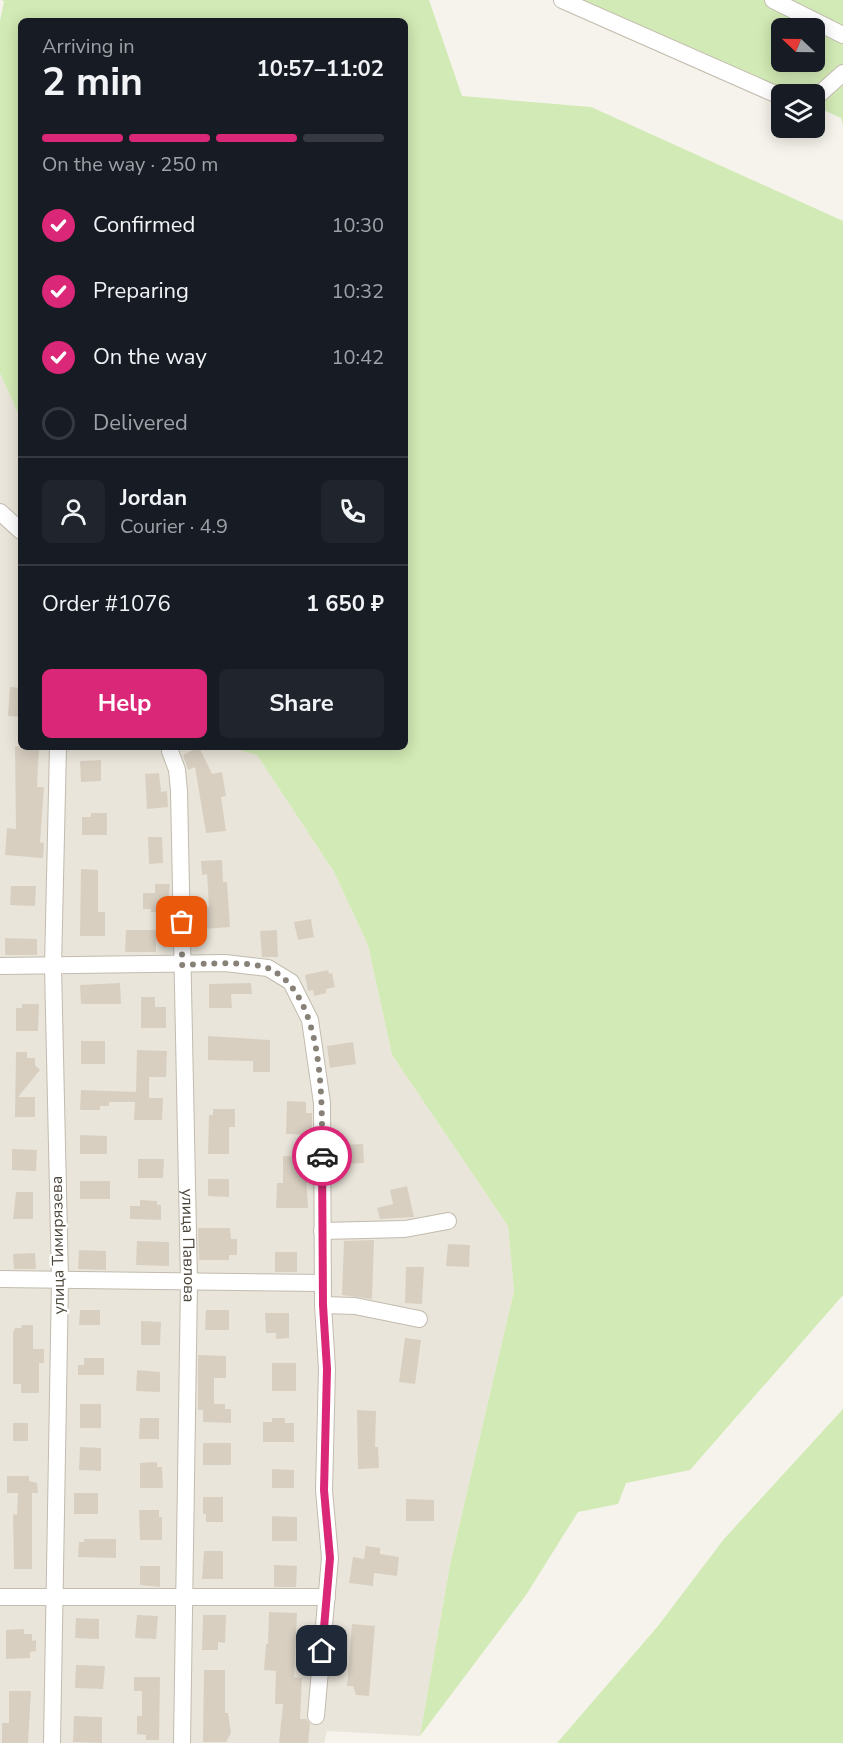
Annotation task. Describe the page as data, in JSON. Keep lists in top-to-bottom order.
{
  "streets": {
    "street": ["улица Тимирязева", "улица Павлова"]
  },
  "north": "left",
  "page": {
    "heading": ["2 min", "Arriving in", "10:57–11:02"],
    "panel": [
      "Jordan",
      "Courier · 4.9",
      "Order #1076",
      "1 650 ₽"
    ],
    "bar": "On the way · 250 m",
    "list": [
      ["Confirmed", "10:30"],
      ["Preparing", "10:32"],
      ["On the way", "10:42"],
      "Delivered"
    ],
    "buttons": ["Help", "Share"]
  }
}
